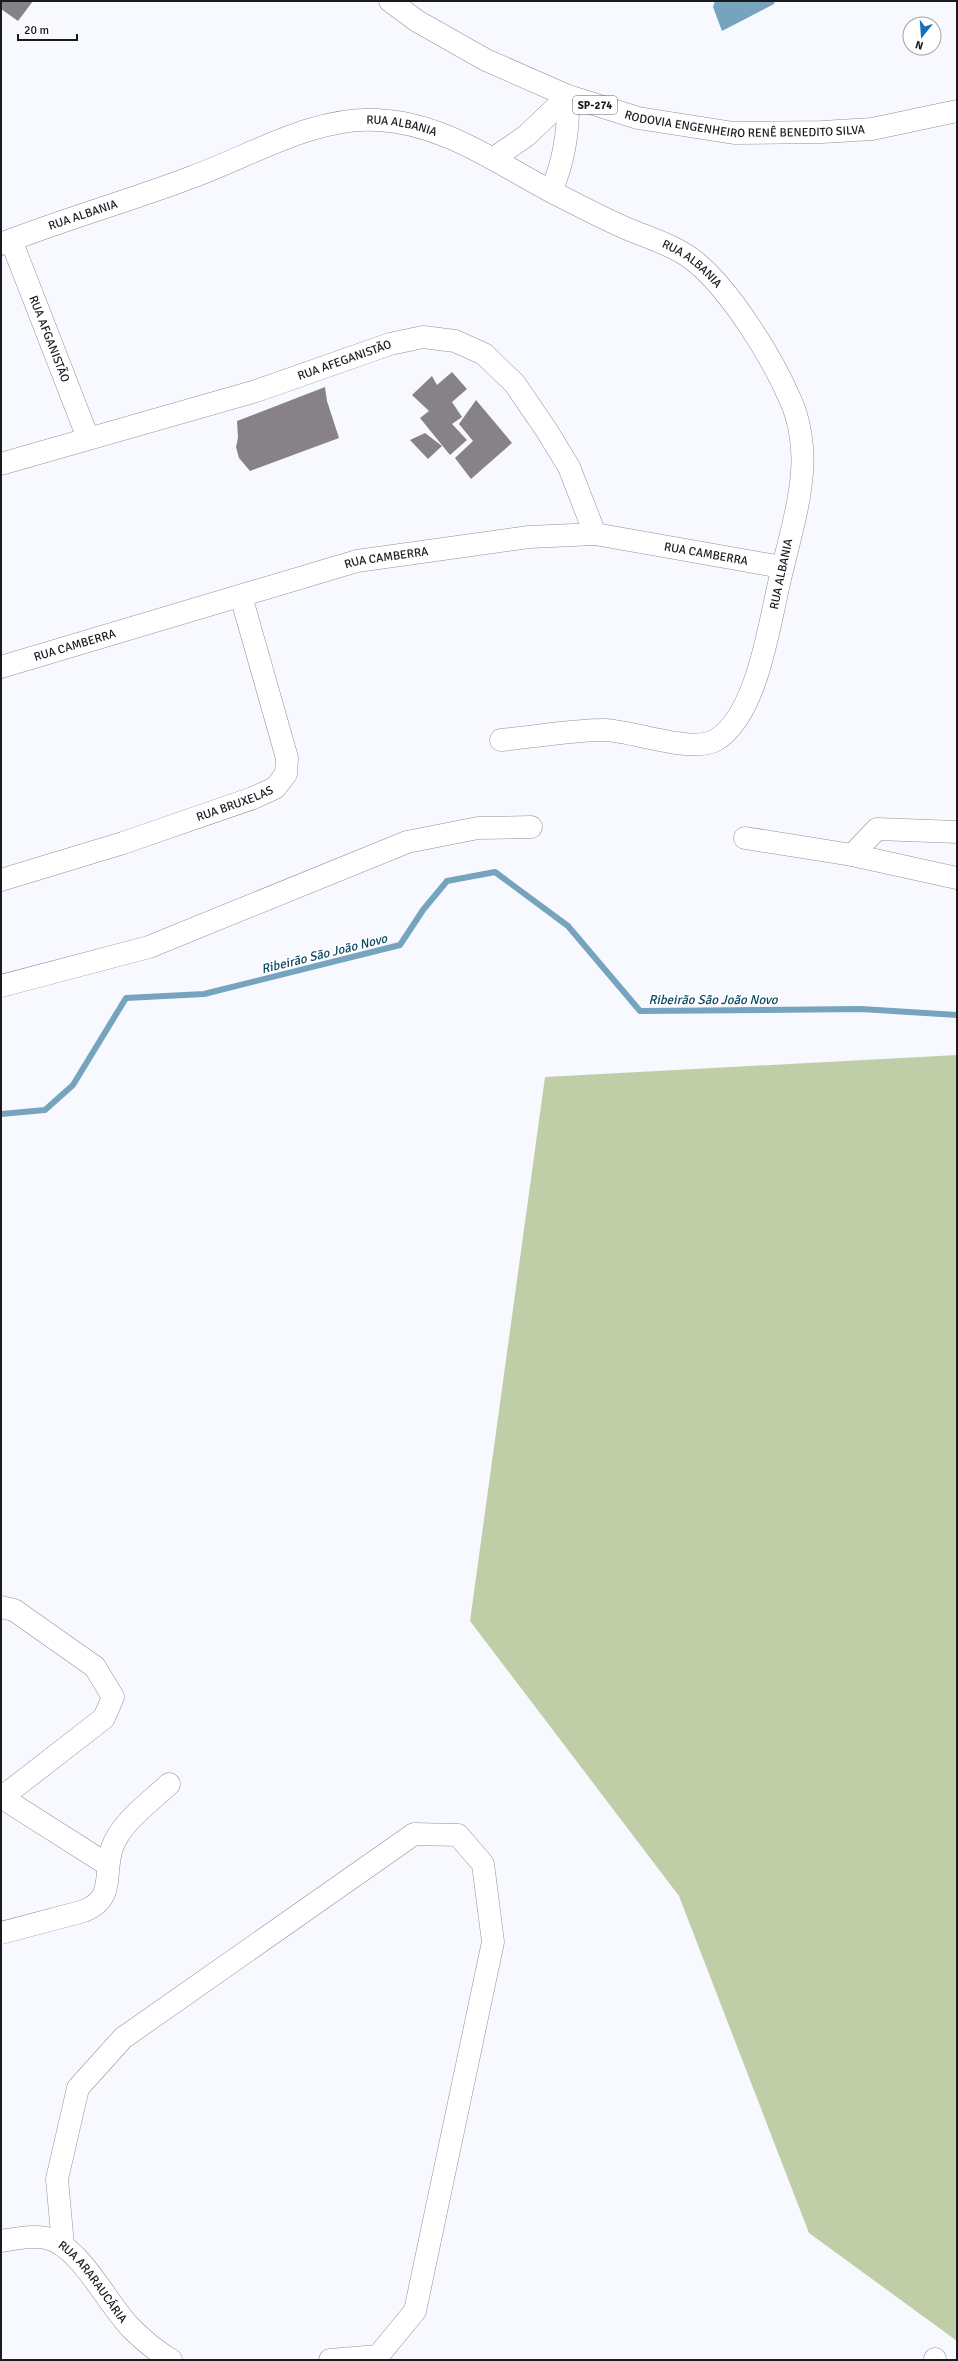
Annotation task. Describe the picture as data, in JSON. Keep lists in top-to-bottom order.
{
  "streets": {
    "street": [
      "SP-274",
      "RODOVIA ENGENHEIRO RENÊ BENEDITO SILVA",
      "RUA ALBANIA",
      "RUA AFGANISTÃO",
      "RUA AFEGANISTÃO",
      "RUA CAMBERRA",
      "RUA BRUXELAS",
      "RUA ARARAUCÁRIA"
    ]
  },
  "crossings": [
    ["RUA ALBANIA", "RUA AFGANISTÃO"],
    ["RUA ALBANIA", "RUA CAMBERRA"],
    ["RUA AFGANISTÃO", "RUA AFEGANISTÃO"],
    ["RUA AFEGANISTÃO", "RUA CAMBERRA"],
    ["RUA CAMBERRA", "RUA BRUXELAS"]
  ],
  "water": ["Ribeirão São João Novo"],
  "scale_bar": "20 m",
  "north": "bottom"
}
